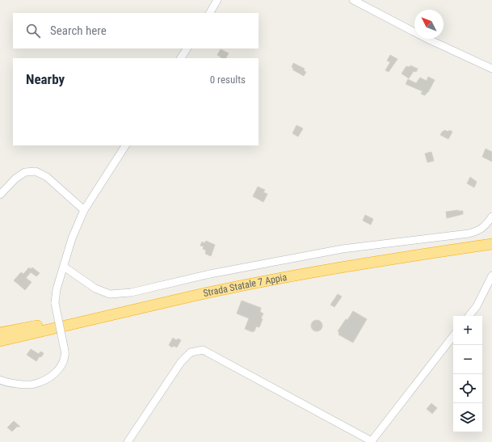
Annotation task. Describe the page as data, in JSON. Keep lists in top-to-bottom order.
{
  "streets": {
    "highway": ["Strada Statale 7 Appia"]
  },
  "north": "top left",
  "page": {
    "search": "Search here",
    "heading": ["Nearby", "0 results"],
    "map_buttons": ["+", "−"]
  }
}
